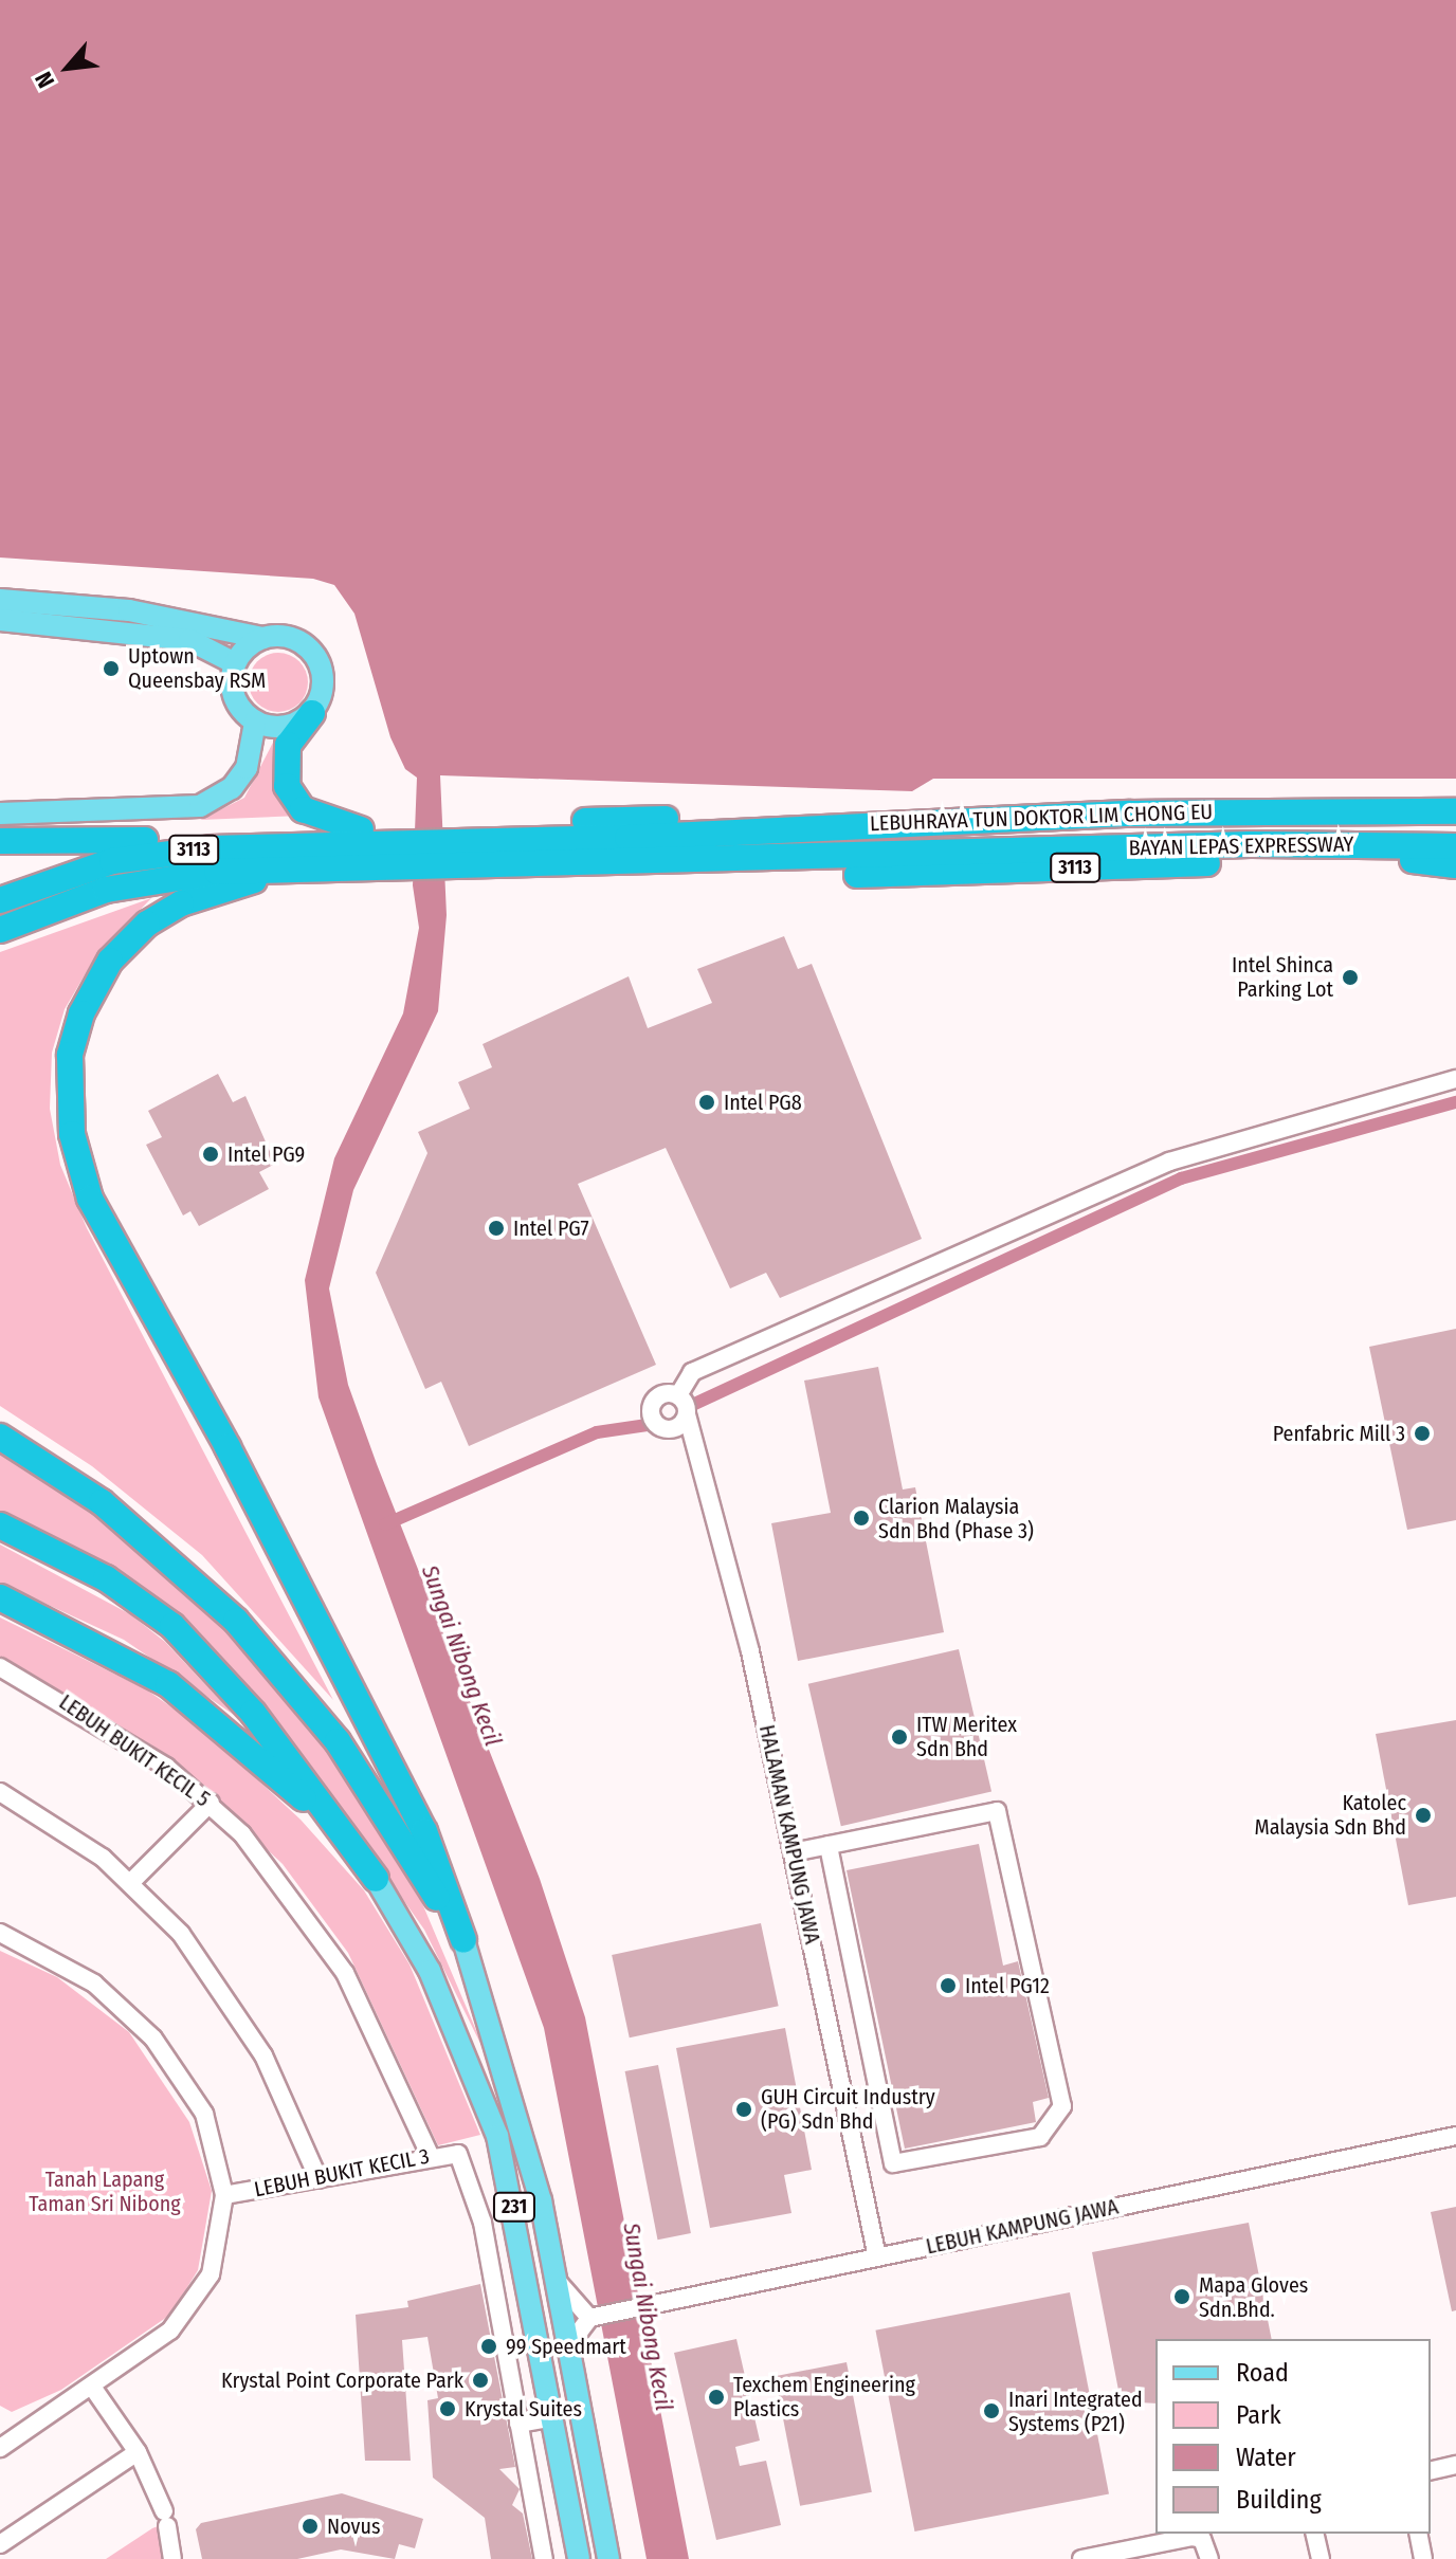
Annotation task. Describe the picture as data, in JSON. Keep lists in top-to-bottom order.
{
  "streets": {
    "highway": ["LEBUHRAYA TUN DOKTOR LIM CHONG EU", "BAYAN LEPAS EXPRESSWAY", "3113"],
    "main road": ["231"],
    "street": [
      "LEBUH BUKIT KECIL 5",
      "HALAMAN KAMPUNG JAWA",
      "LEBUH BUKIT KECIL 3",
      "LEBUH KAMPUNG JAWA"
    ]
  },
  "crossings": [
    ["LEBUHRAYA TUN DOKTOR LIM CHONG EU", "BAYAN LEPAS EXPRESSWAY"],
    ["LEBUH BUKIT KECIL 5", "LEBUH BUKIT KECIL 3"],
    ["HALAMAN KAMPUNG JAWA", "LEBUH KAMPUNG JAWA"]
  ],
  "water": ["Sungai Nibong Kecil"],
  "parks": ["Tanah Lapang Taman Sri Nibong"],
  "places": [
    "Uptown Queensbay RSM",
    "Intel Shinca Parking Lot",
    "Intel PG8",
    "Intel PG9",
    "Intel PG7",
    "Penfabric Mill 3",
    "Clarion Malaysia Sdn Bhd (Phase 3)",
    "ITW Meritex Sdn Bhd",
    "Katolec Malaysia Sdn Bhd",
    "Intel PG12",
    "GUH Circuit Industry (PG) Sdn Bhd",
    "Mapa Gloves Sdn.Bhd.",
    "99 Speedmart",
    "Krystal Point Corporate Park",
    "Texchem Engineering Plastics",
    "Krystal Suites",
    "Inari Integrated Systems (P21)",
    "Novus"
  ],
  "legend": [
    "Road",
    "Park",
    "Water",
    "Building"
  ],
  "north": "bottom left"
}
